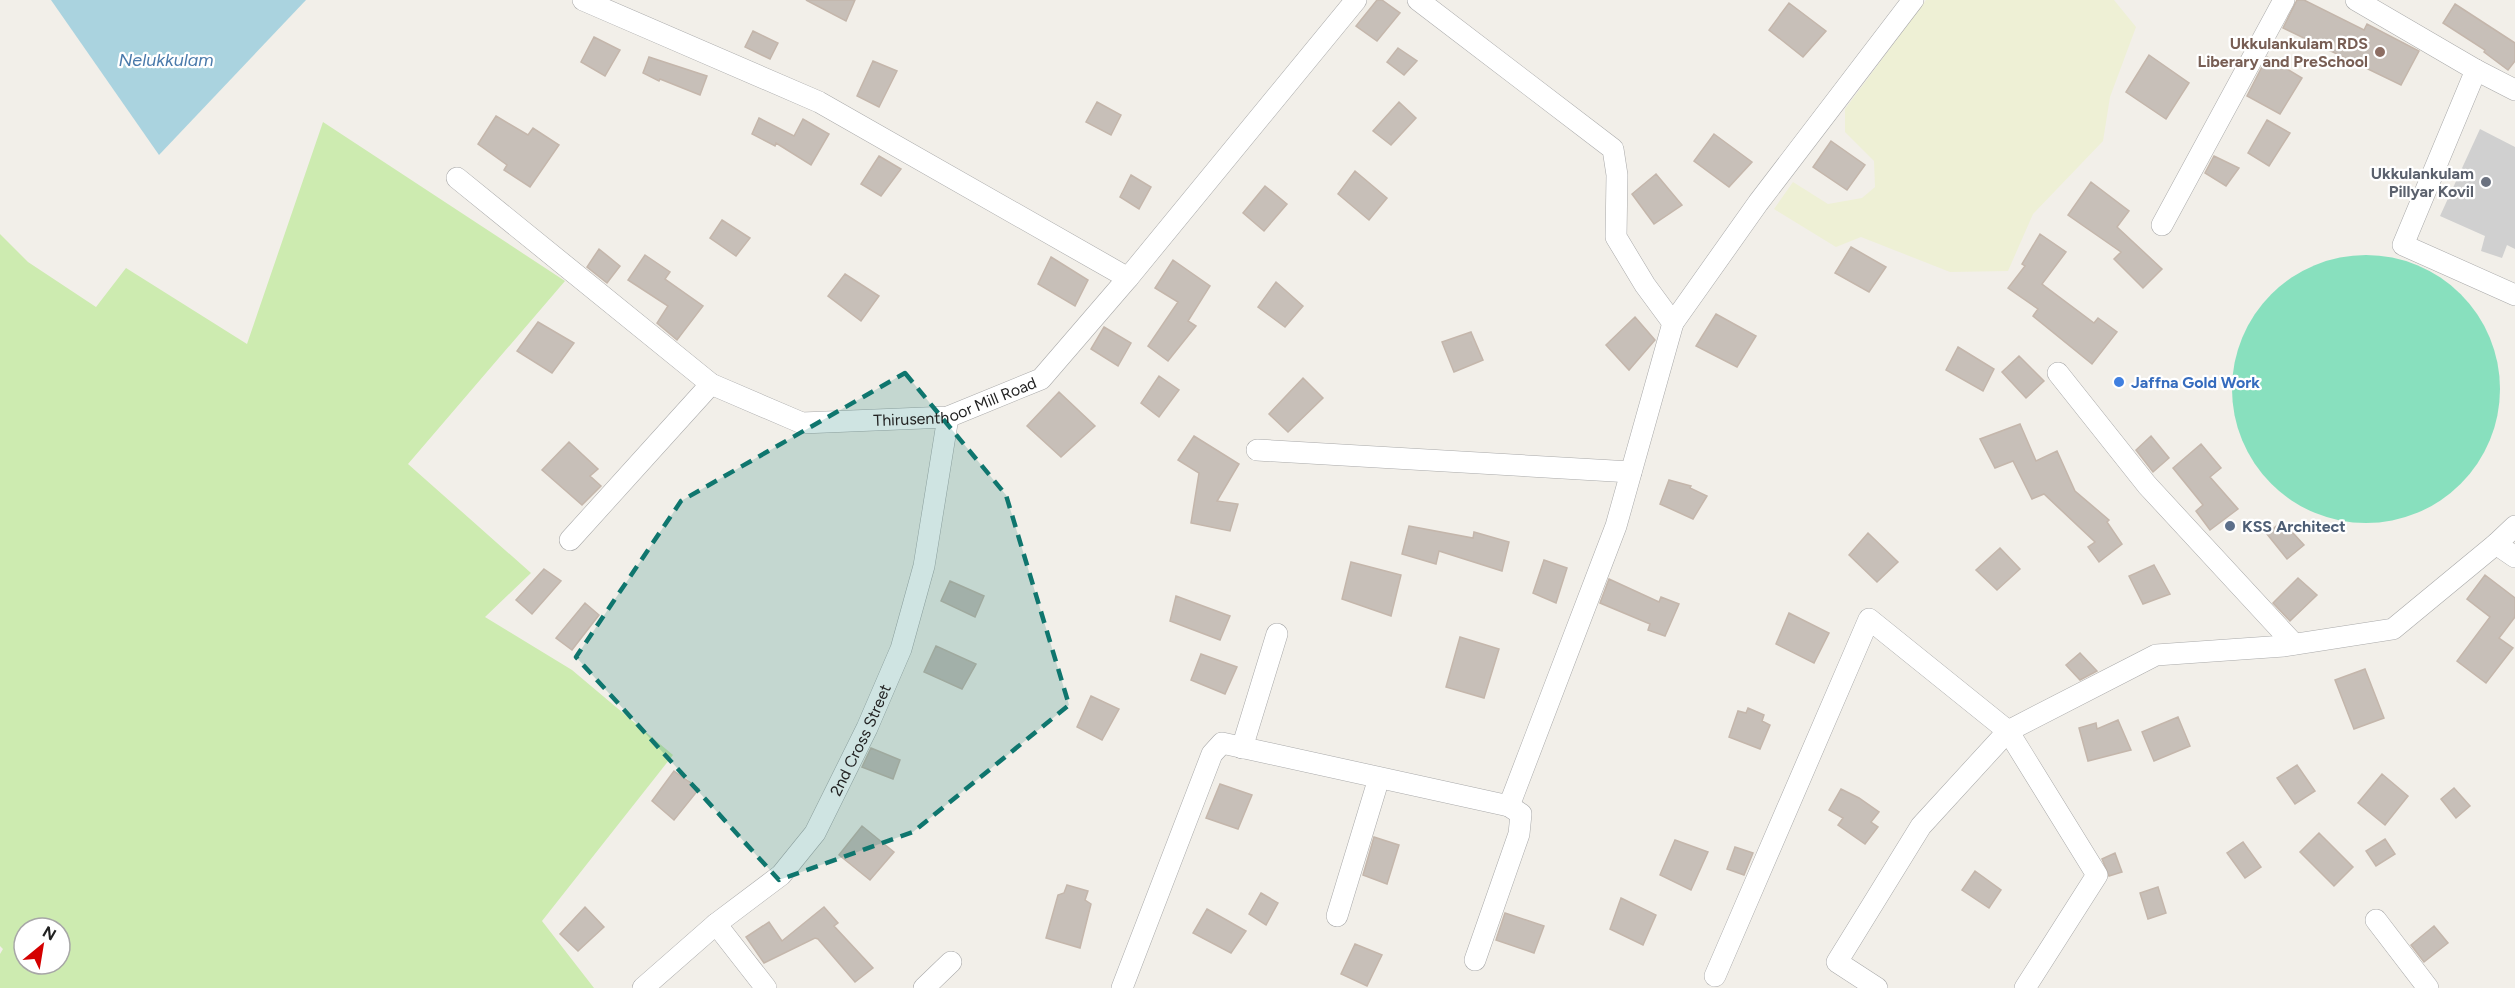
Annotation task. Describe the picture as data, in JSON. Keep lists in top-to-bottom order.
{
  "streets": {
    "street": ["Thirusenthoor Mill Road", "2nd Cross Street"]
  },
  "crossings": [
    ["Thirusenthoor Mill Road", "2nd Cross Street"]
  ],
  "water": ["Nelukkulam"],
  "places": [
    "Ukkulankulam RDS Liberary and PreSchool",
    "Ukkulankulam Pillyar Kovil",
    "Jaffna Gold Work",
    "KSS Architect"
  ],
  "north": "top right"
}
